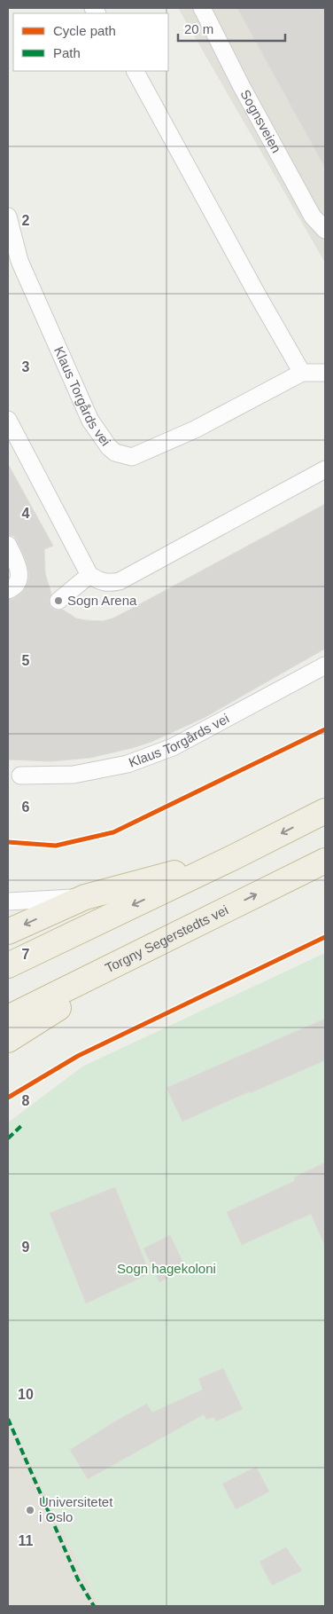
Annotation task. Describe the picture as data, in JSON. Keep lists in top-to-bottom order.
{
  "streets": {
    "highway": ["Torgny Segerstedts vei"],
    "lane": ["Sognsveien", "Klaus Torgårds vei"]
  },
  "parks": ["Sogn hagekoloni"],
  "places": ["Sogn Arena", "Universitetet i Oslo"],
  "legend": ["Cycle path", "Path"],
  "scale_bar": "20 m",
  "grid": {
    "rows": [
      "2",
      "3",
      "4",
      "5",
      "6",
      "7",
      "8",
      "9",
      "10",
      "11"
    ]
  }
}
